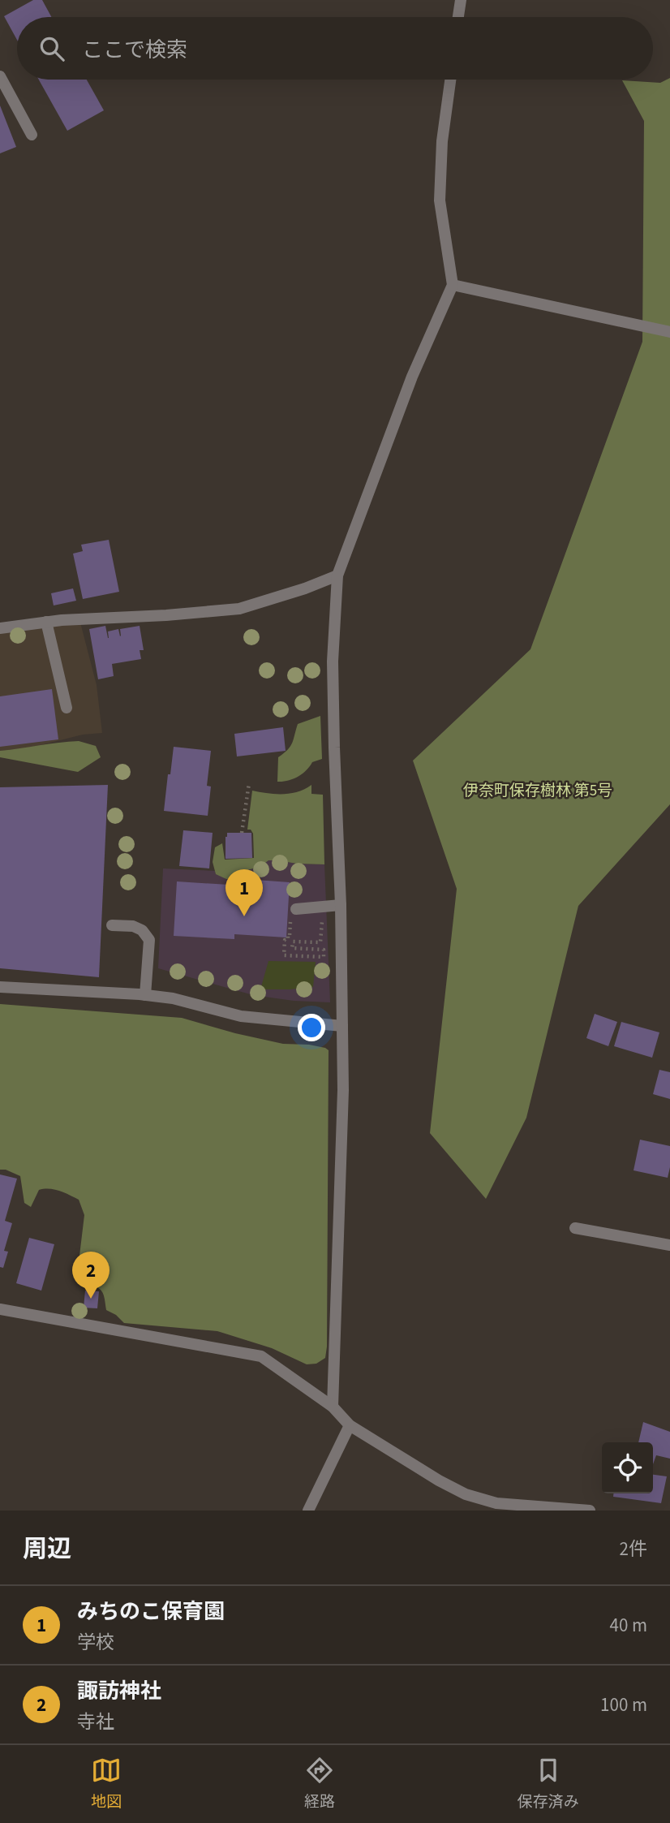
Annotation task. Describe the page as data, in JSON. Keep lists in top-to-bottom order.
{
  "parks": ["伊奈町保存樹林 第5号"],
  "page": {
    "search": "ここで検索",
    "pins": ["1", "2"],
    "heading": ["周辺", "2件"],
    "list": [
      {
        "mark": "1",
        "name": "みちのこ保育園",
        "note": "学校",
        "value": "40 m"
      },
      {
        "mark": "2",
        "name": "諏訪神社",
        "note": "寺社",
        "value": "100 m"
      }
    ],
    "nav": ["地図", "経路", "保存済み"]
  }
}
